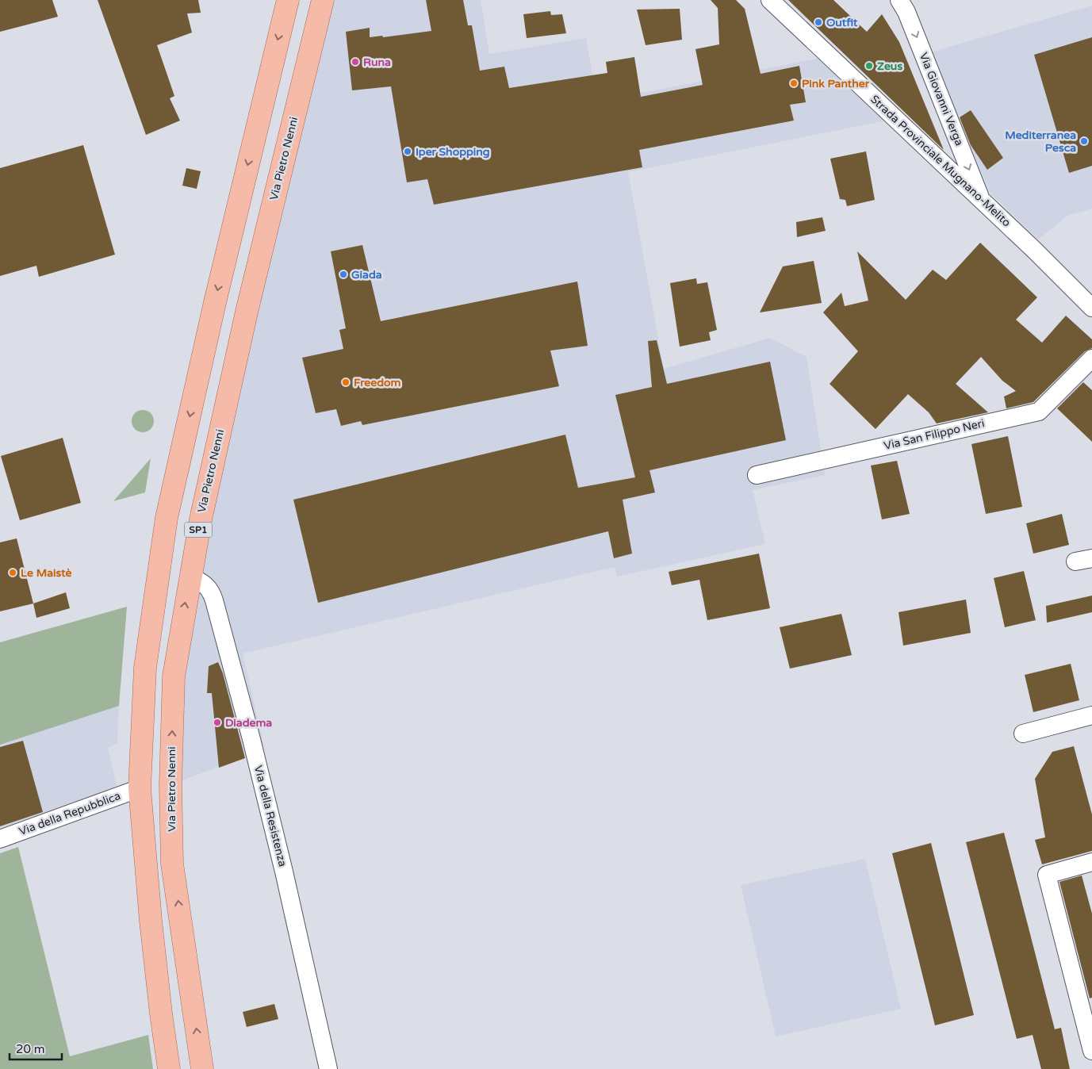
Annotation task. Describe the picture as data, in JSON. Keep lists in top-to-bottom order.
{
  "streets": {
    "main road": ["Via Pietro Nenni", "SP1"],
    "street": [
      "Via Giovanni Verga",
      "Strada Provinciale Mugnano-Melito",
      "Via San Filippo Neri",
      "Via della Repubblica",
      "Via della Resistenza"
    ]
  },
  "crossings": [
    ["Via Giovanni Verga", "Strada Provinciale Mugnano-Melito"],
    ["Via Pietro Nenni", "Via della Resistenza"]
  ],
  "one_way": ["Via Giovanni Verga"],
  "places": [
    "Outfit",
    "Runa",
    "Zeus",
    "Pink Panther",
    "Mediterranea Pesca",
    "Iper Shopping",
    "Giada",
    "Freedom",
    "Le Maistè",
    "Diadema"
  ],
  "scale_bar": "20 m"
}
